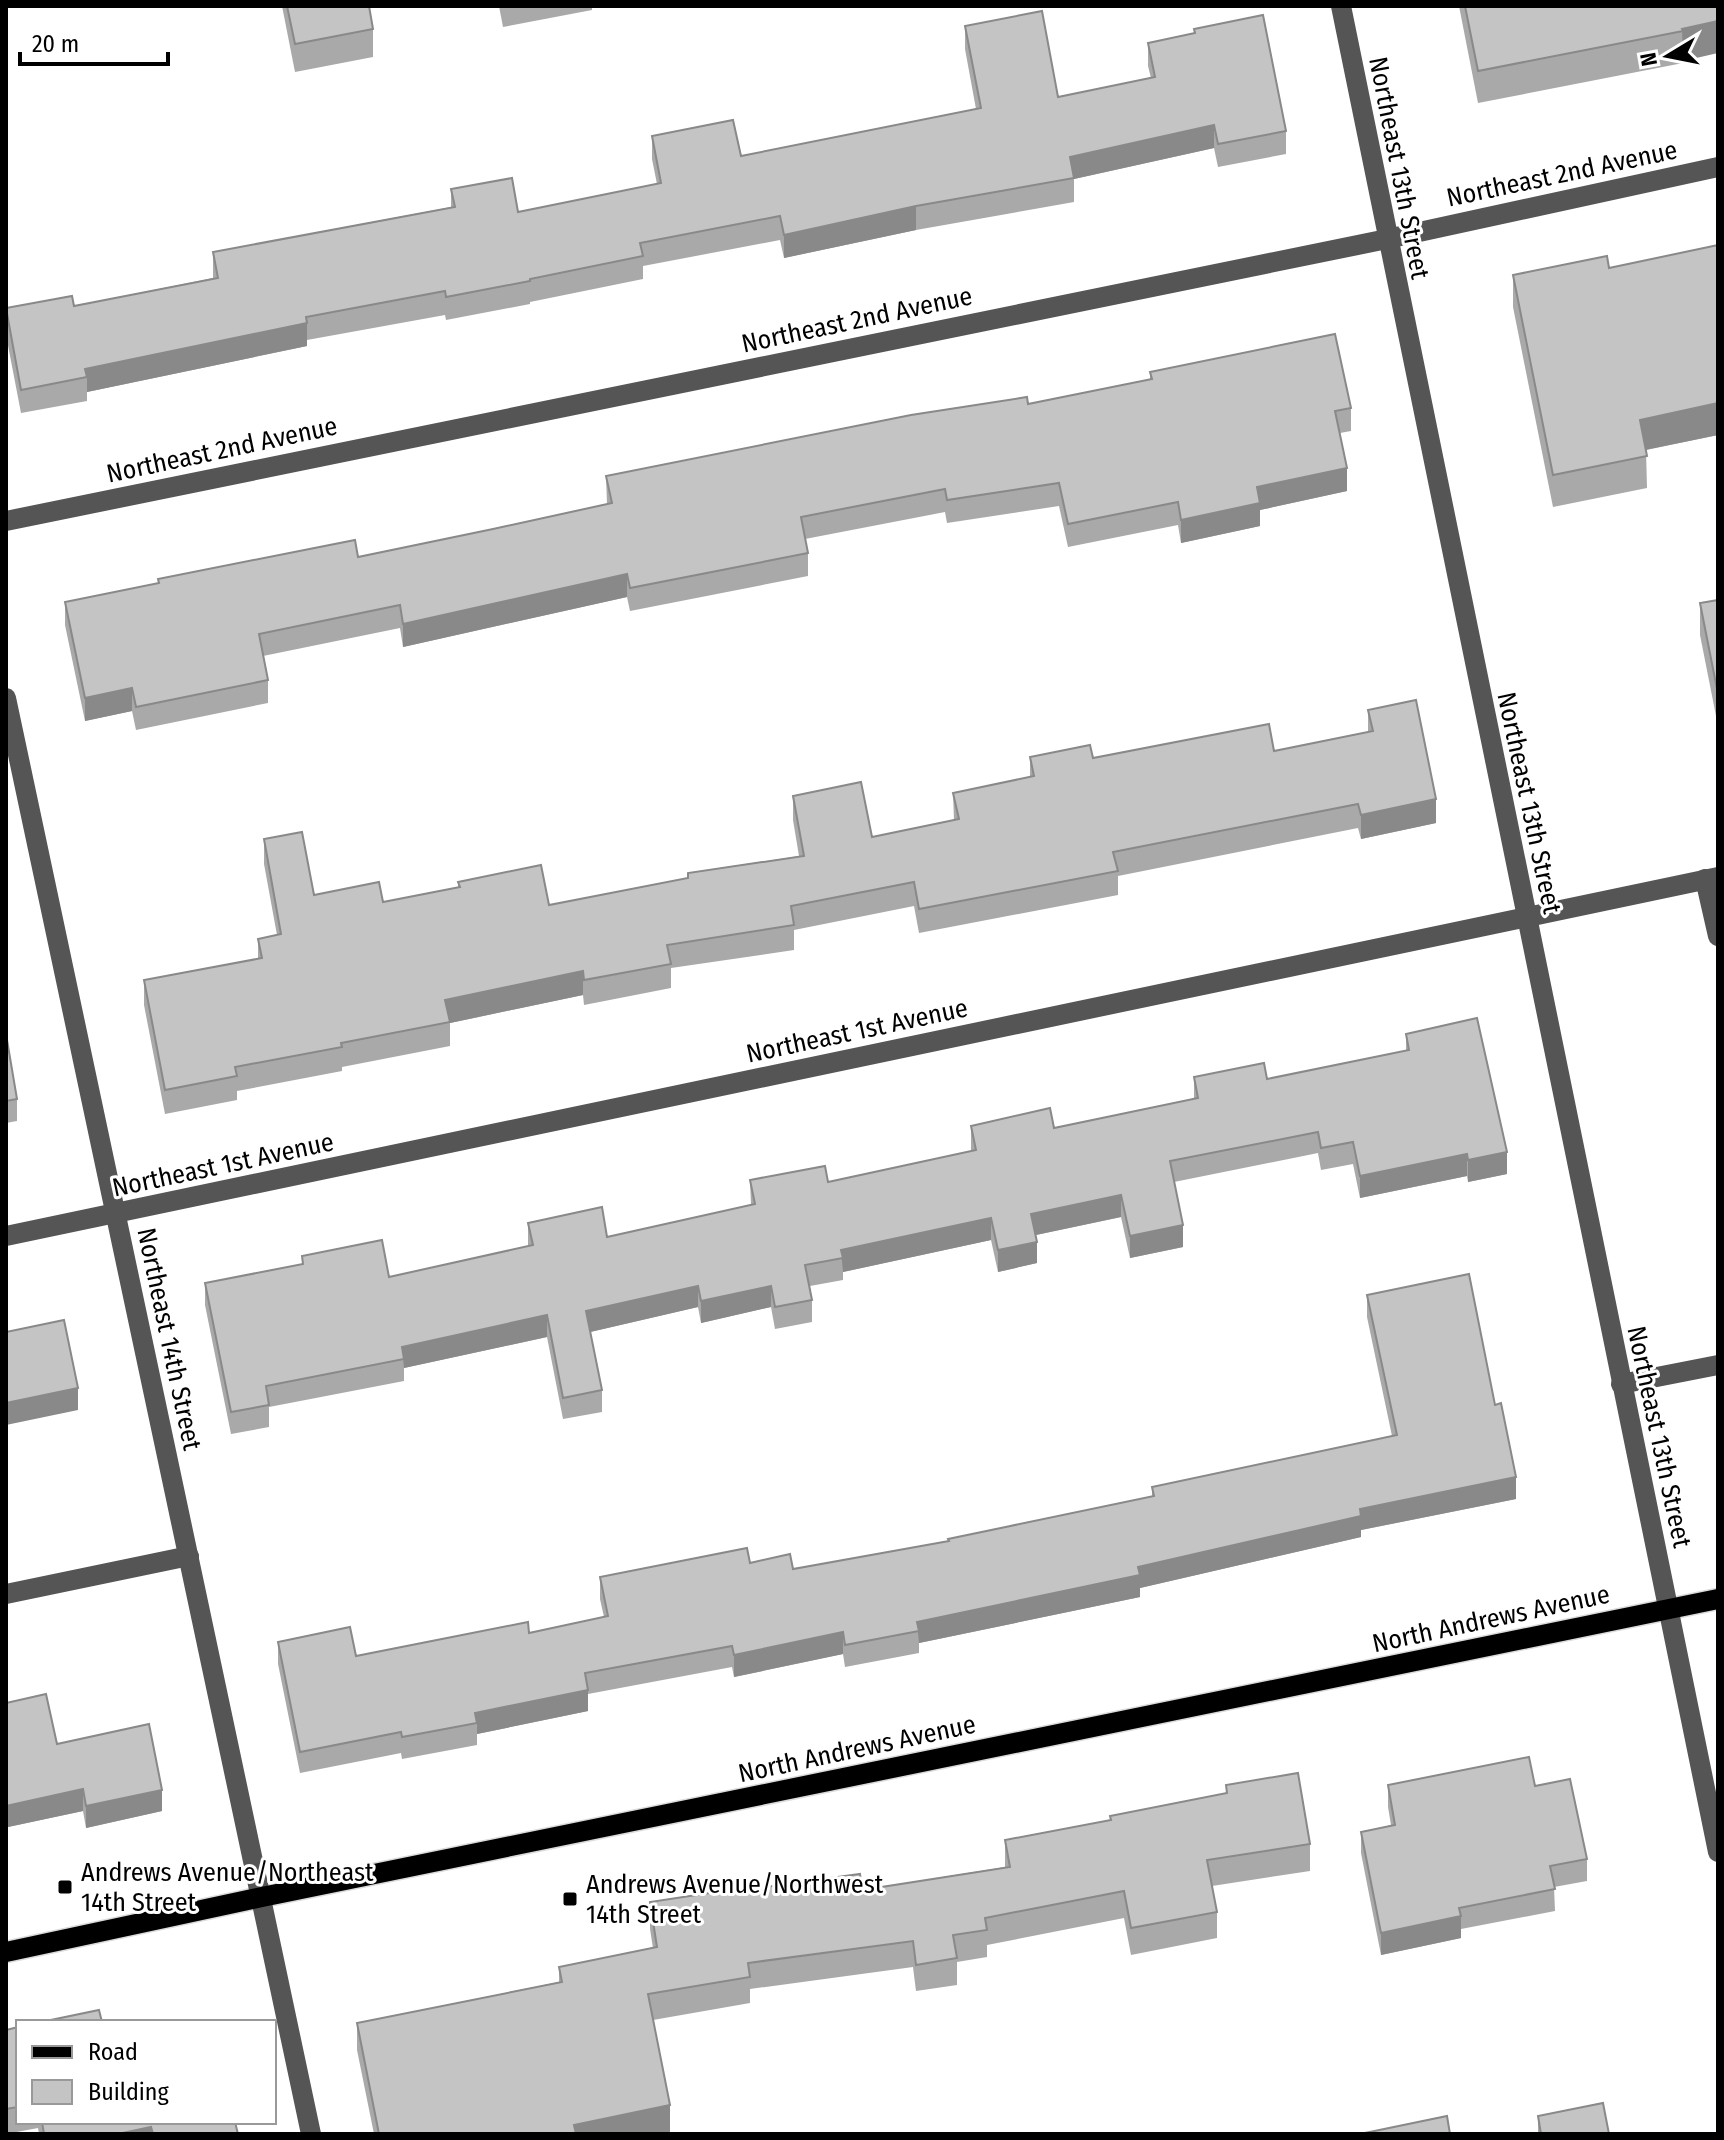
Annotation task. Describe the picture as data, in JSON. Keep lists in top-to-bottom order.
{
  "streets": {
    "main road": ["North Andrews Avenue"],
    "street": [
      "Northeast 13th Street",
      "Northeast 2nd Avenue",
      "Northeast 1st Avenue",
      "Northeast 14th Street"
    ]
  },
  "crossings": [
    ["Northeast 13th Street", "Northeast 2nd Avenue"],
    ["Northeast 13th Street", "Northeast 1st Avenue"],
    ["Northeast 13th Street", "North Andrews Avenue"],
    ["Northeast 1st Avenue", "Northeast 14th Street"],
    ["Northeast 14th Street", "North Andrews Avenue"]
  ],
  "places": {
    "transit": ["Andrews Avenue/Northeast 14th Street", "Andrews Avenue/Northwest 14th Street"]
  },
  "legend": ["Road", "Building"],
  "scale_bar": "20 m",
  "north": "left"
}
